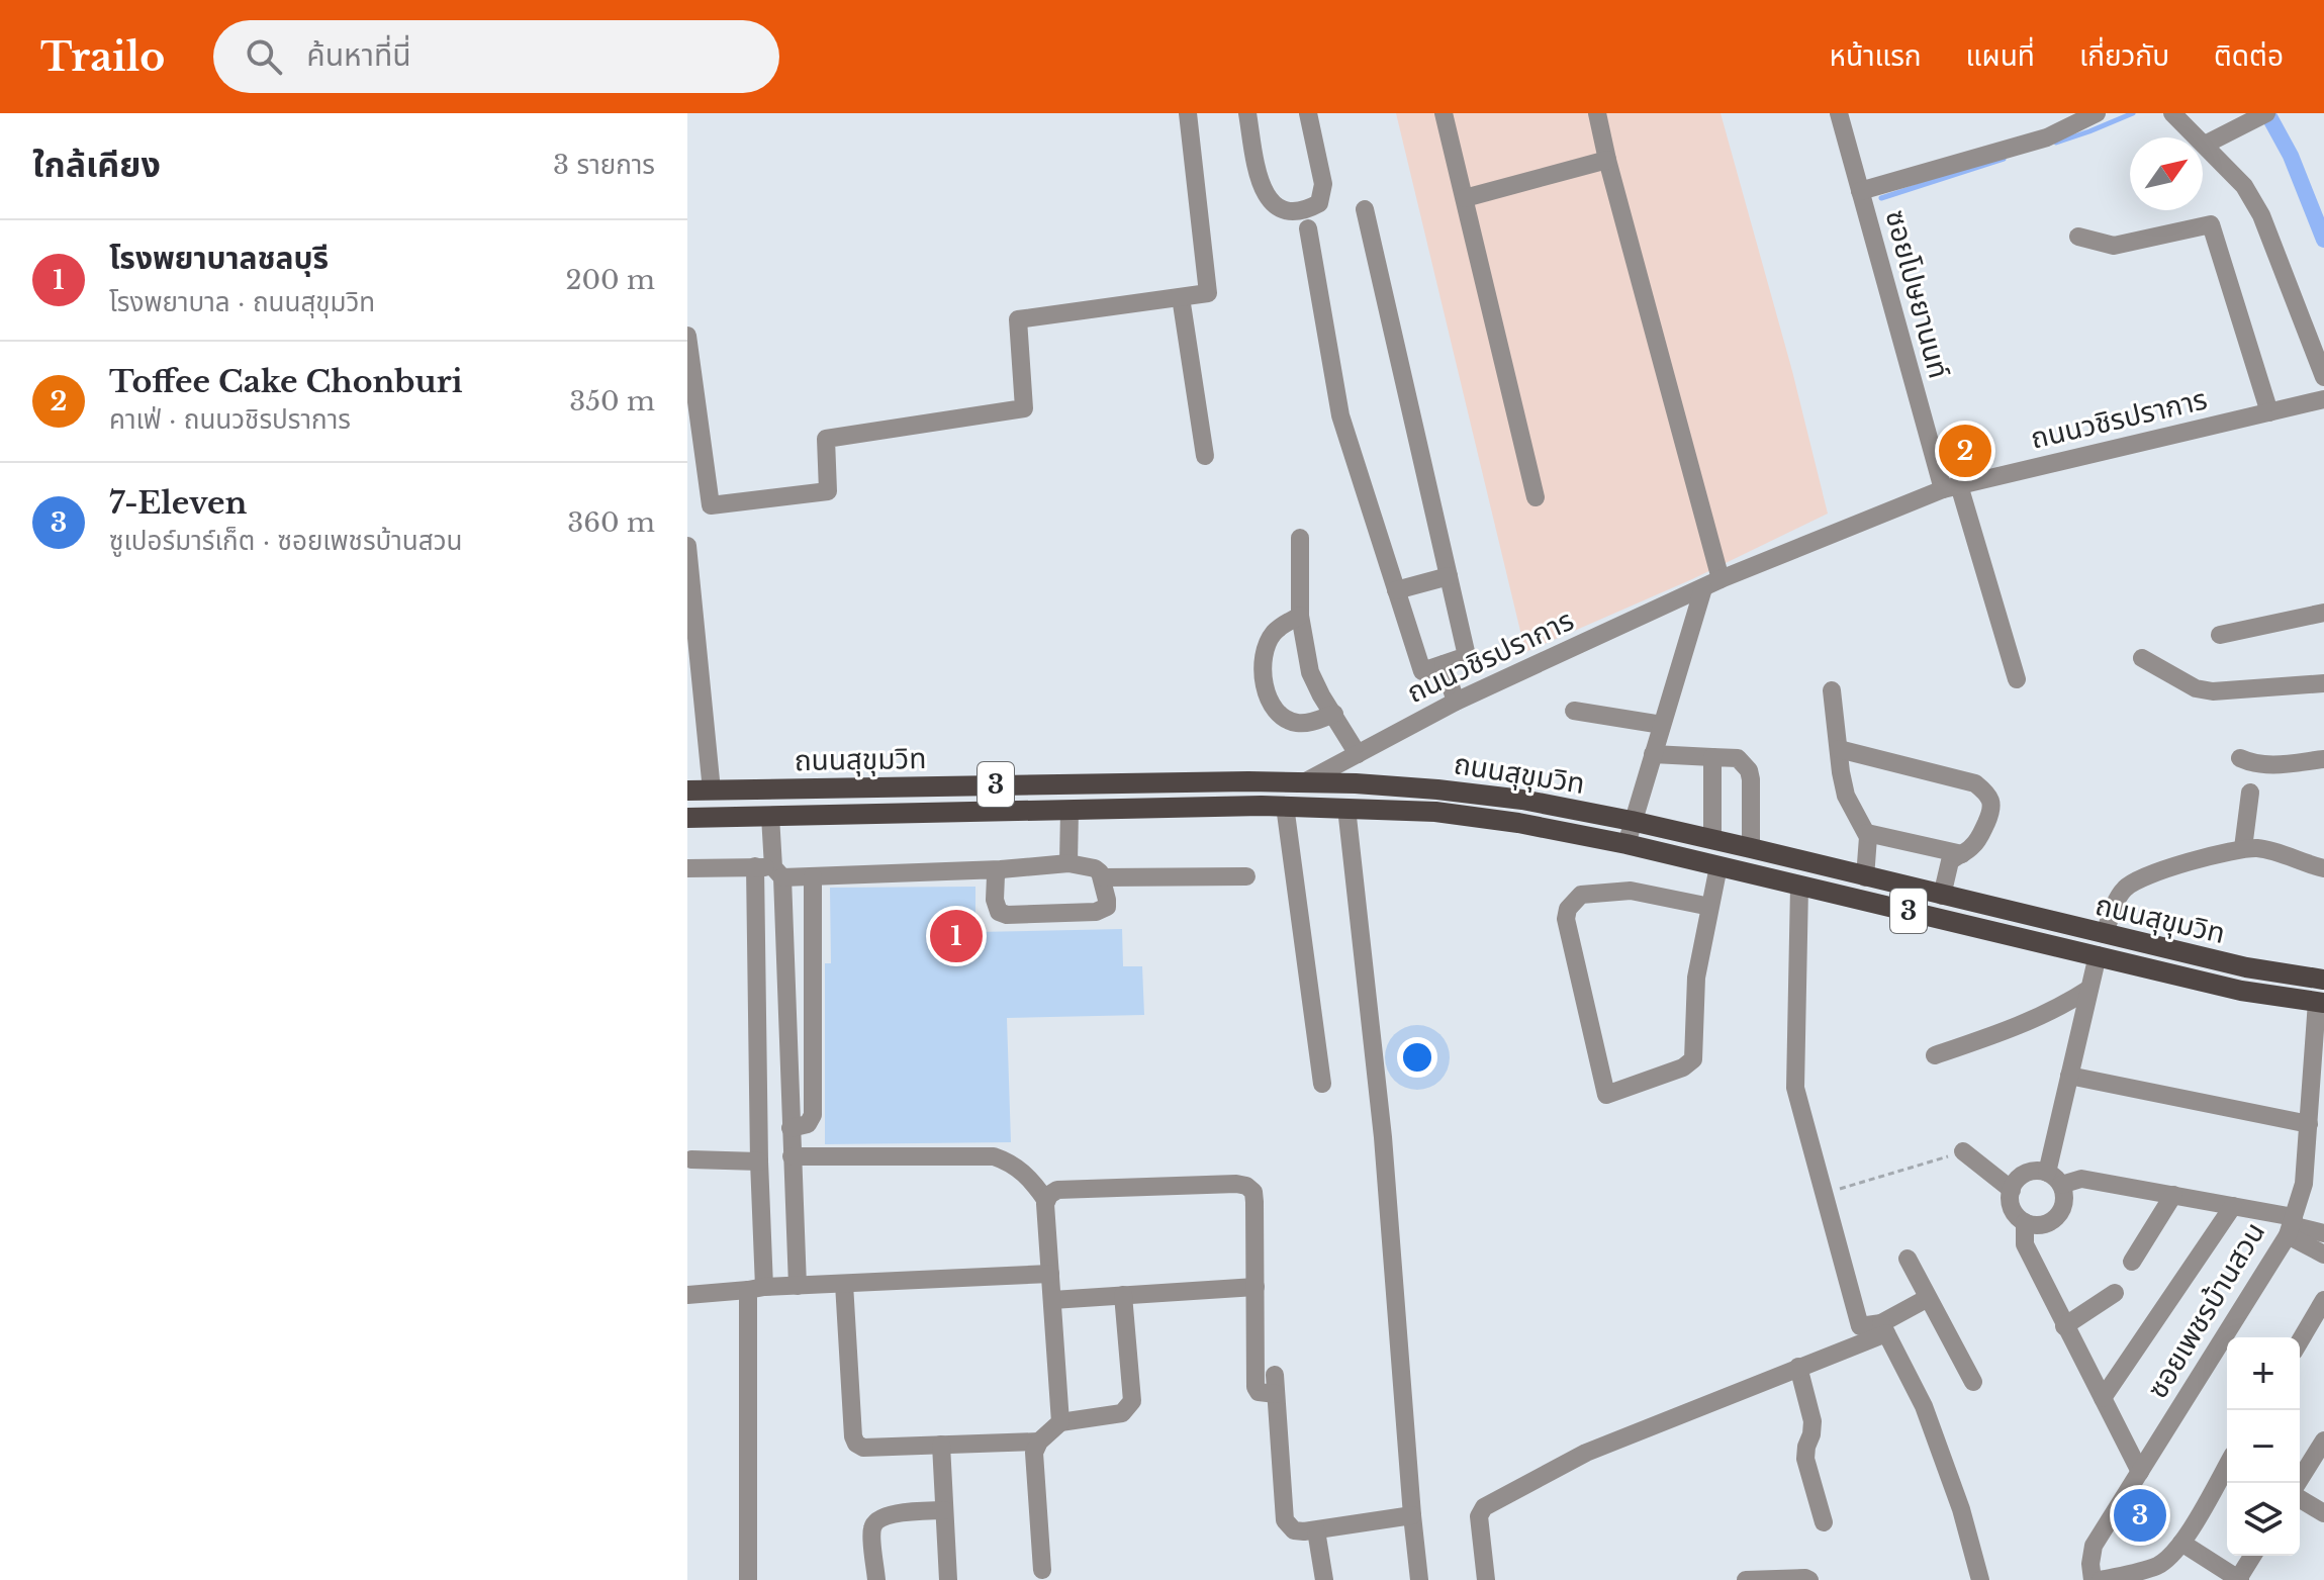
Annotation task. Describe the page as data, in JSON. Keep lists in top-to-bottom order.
{
  "streets": {
    "main road": ["ถนนสุขุมวิท", "3"],
    "street": ["ซอยโปษยานนท์", "ถนนวชิรปราการ", "ซอยเพชรบ้านสวน"]
  },
  "crossings": [
    ["ซอยโปษยานนท์", "ถนนวชิรปราการ"],
    ["ถนนวชิรปราการ", "ถนนสุขุมวิท"],
    ["ถนนสุขุมวิท", "ซอยเพชรบ้านสวน"]
  ],
  "north": "top right",
  "page": {
    "header": "Trailo",
    "search": "ค้นหาที่นี่",
    "nav": [
      "หน้าแรก",
      "แผนที่",
      "เกี่ยวกับ",
      "ติดต่อ"
    ],
    "heading": ["ใกล้เคียง", "3 รายการ"],
    "list": [
      {
        "mark": "1",
        "name": "โรงพยาบาลชลบุรี",
        "note": "โรงพยาบาล · ถนนสุขุมวิท",
        "value": "200 m"
      },
      {
        "mark": "2",
        "name": "Toffee Cake Chonburi",
        "note": "คาเฟ่ · ถนนวชิรปราการ",
        "value": "350 m"
      },
      {
        "mark": "3",
        "name": "7-Eleven",
        "note": "ซูเปอร์มาร์เก็ต · ซอยเพชรบ้านสวน",
        "value": "360 m"
      }
    ],
    "pins": ["2", "1", "3"],
    "map_buttons": ["+", "−"]
  }
}
